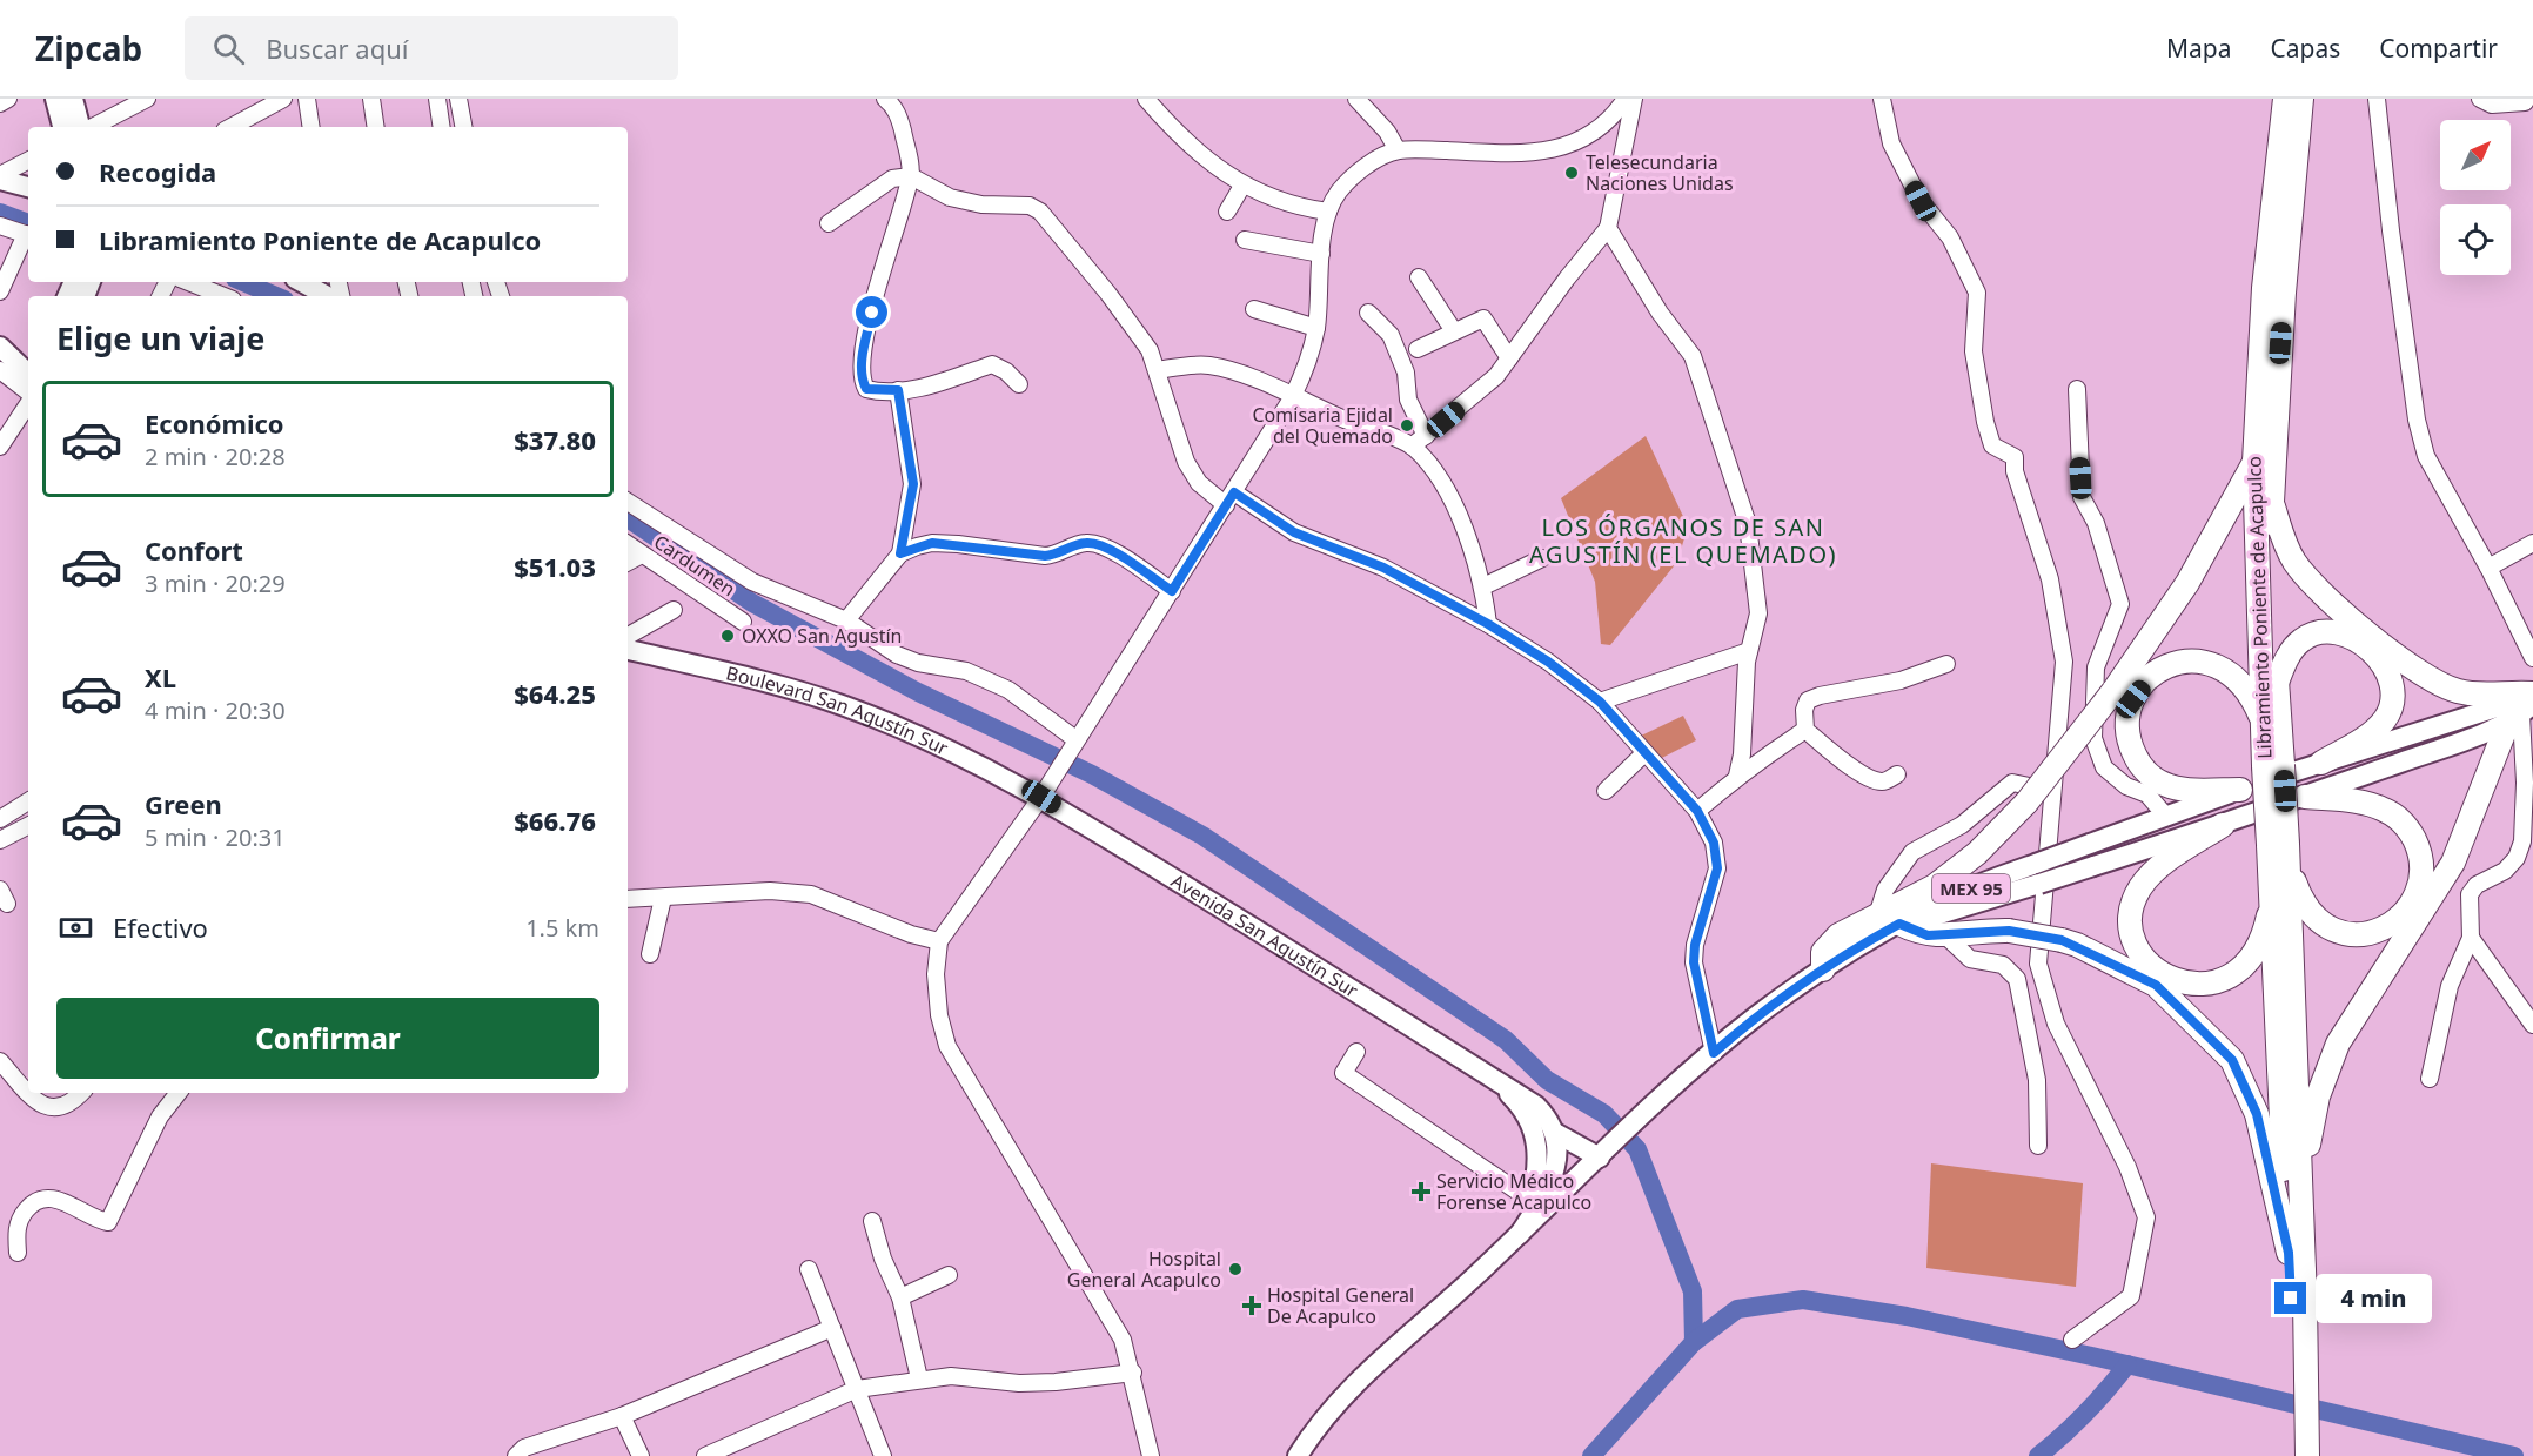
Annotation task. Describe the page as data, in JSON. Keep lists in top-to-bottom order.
{
  "streets": {
    "highway": ["Libramiento Poniente de Acapulco"],
    "main road": ["Boulevard San Agustín Sur", "MEX 95", "Avenida San Agustín Sur"],
    "street": ["Cardumen"]
  },
  "crossings": [
    ["Boulevard San Agustín Sur", "Avenida San Agustín Sur"],
    ["MEX 95", "Avenida San Agustín Sur"]
  ],
  "districts": ["LOS ÓRGANOS DE SAN AGUSTÍN (EL QUEMADO)"],
  "places": {
    "other": [
      "Telesecundaria Naciones Unidas",
      "Comisaria Ejidal del Quemado",
      "OXXO San Agustín",
      "Hospital General Acapulco"
    ],
    "health": ["Servicio Médico Forense Acapulco", "Hospital General De Acapulco"]
  },
  "north": "top right",
  "page": {
    "header": "Zipcab",
    "search": "Buscar aquí",
    "nav": ["Mapa", "Capas", "Compartir"],
    "banner": ["Recogida", "Libramiento Poniente de Acapulco"],
    "heading": "Elige un viaje",
    "list": [
      {
        "name": "Económico",
        "note": "2 min · 20:28",
        "value": "$37.80"
      },
      {
        "name": "Confort",
        "note": "3 min · 20:29",
        "value": "$51.03"
      },
      {
        "name": "XL",
        "note": "4 min · 20:30",
        "value": "$64.25"
      },
      {
        "name": "Green",
        "note": "5 min · 20:31",
        "value": "$66.76"
      }
    ],
    "pay": ["Efectivo", "1.5 km"],
    "buttons": "Confirmar",
    "bubble": "4 min"
  }
}
